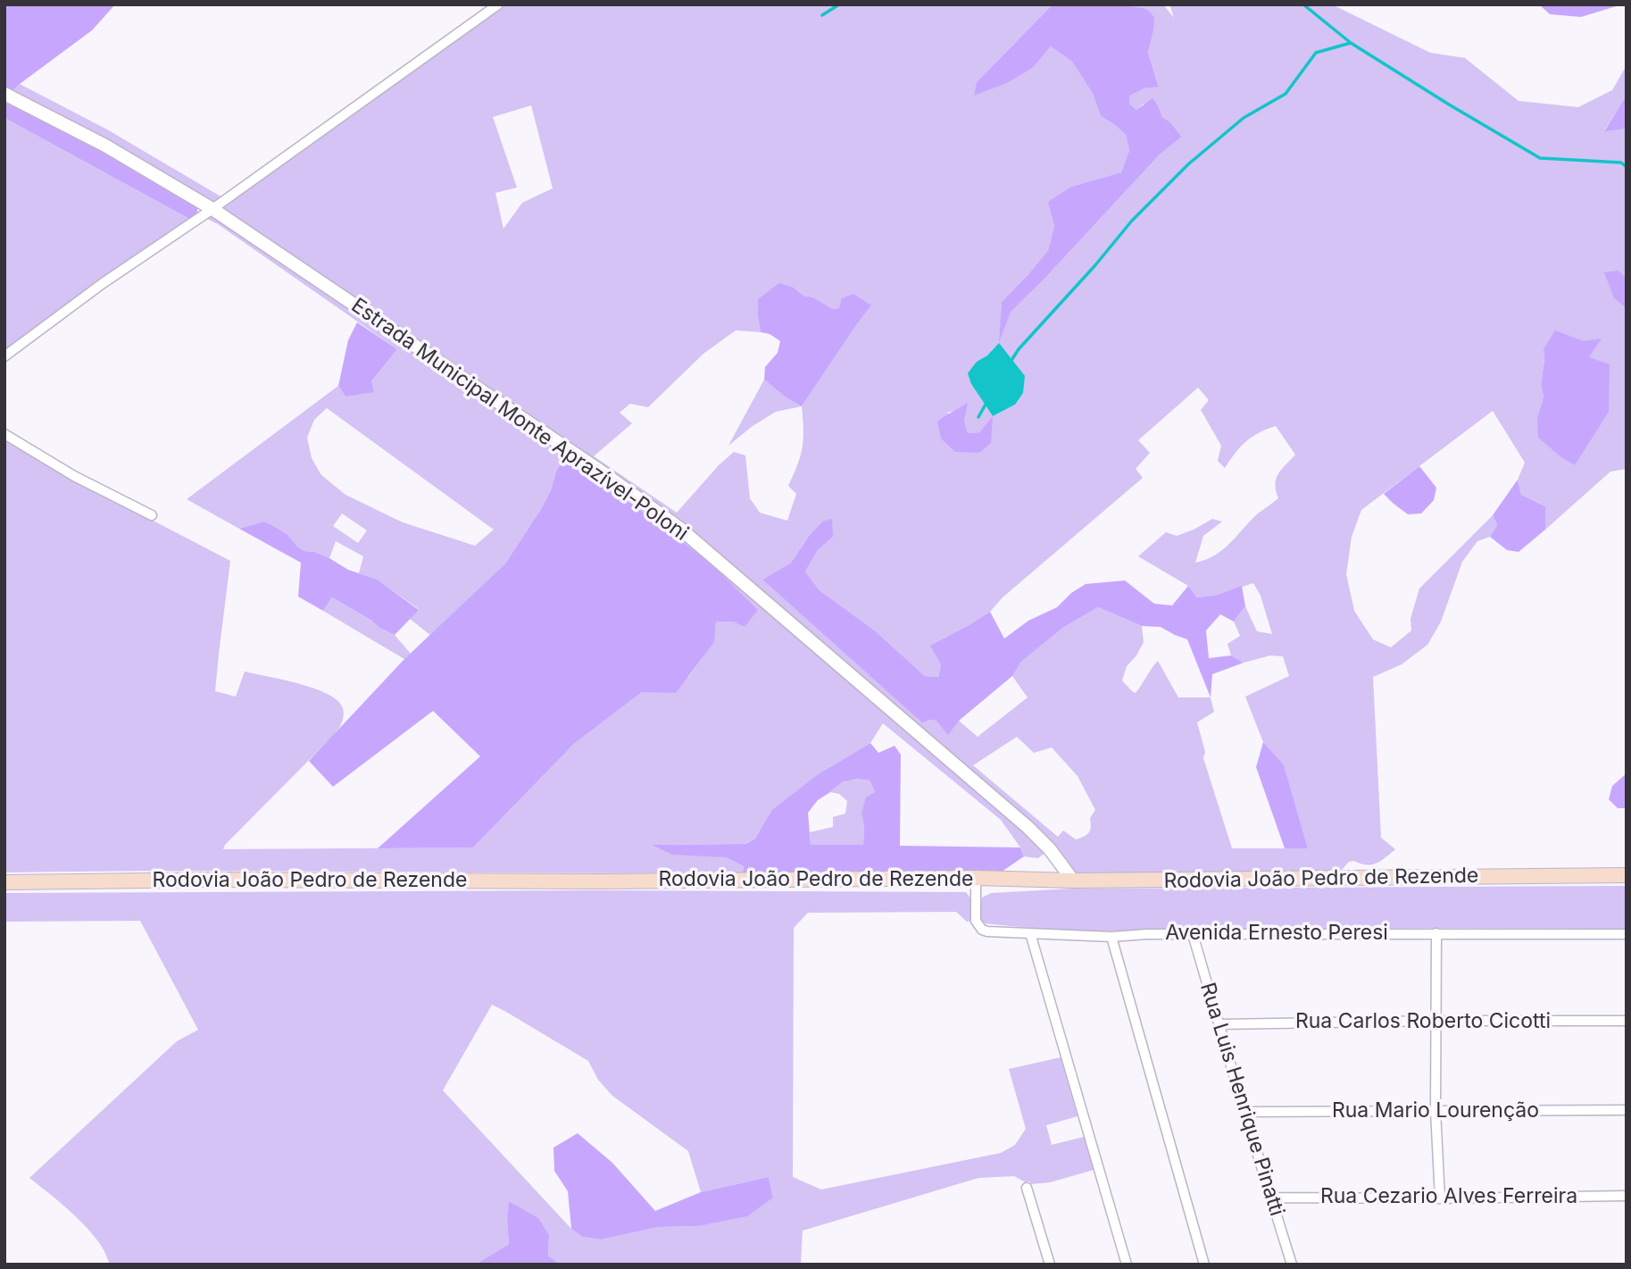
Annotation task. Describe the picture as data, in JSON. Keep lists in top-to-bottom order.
{
  "streets": {
    "main road": ["Rodovia João Pedro de Rezende"],
    "street": [
      "Estrada Municipal Monte Aprazível-Poloni",
      "Avenida Ernesto Peresi",
      "Rua Carlos Roberto Cicotti",
      "Rua Luis Henrique Pinatti",
      "Rua Mario Lourenção",
      "Rua Cezario Alves Ferreira"
    ]
  },
  "crossings": [
    ["Estrada Municipal Monte Aprazível-Poloni", "Rodovia João Pedro de Rezende"],
    ["Rodovia João Pedro de Rezende", "Avenida Ernesto Peresi"],
    ["Avenida Ernesto Peresi", "Rua Luis Henrique Pinatti"],
    ["Rua Carlos Roberto Cicotti", "Rua Luis Henrique Pinatti"],
    ["Rua Luis Henrique Pinatti", "Rua Mario Lourenção"],
    ["Rua Luis Henrique Pinatti", "Rua Cezario Alves Ferreira"]
  ]
}
